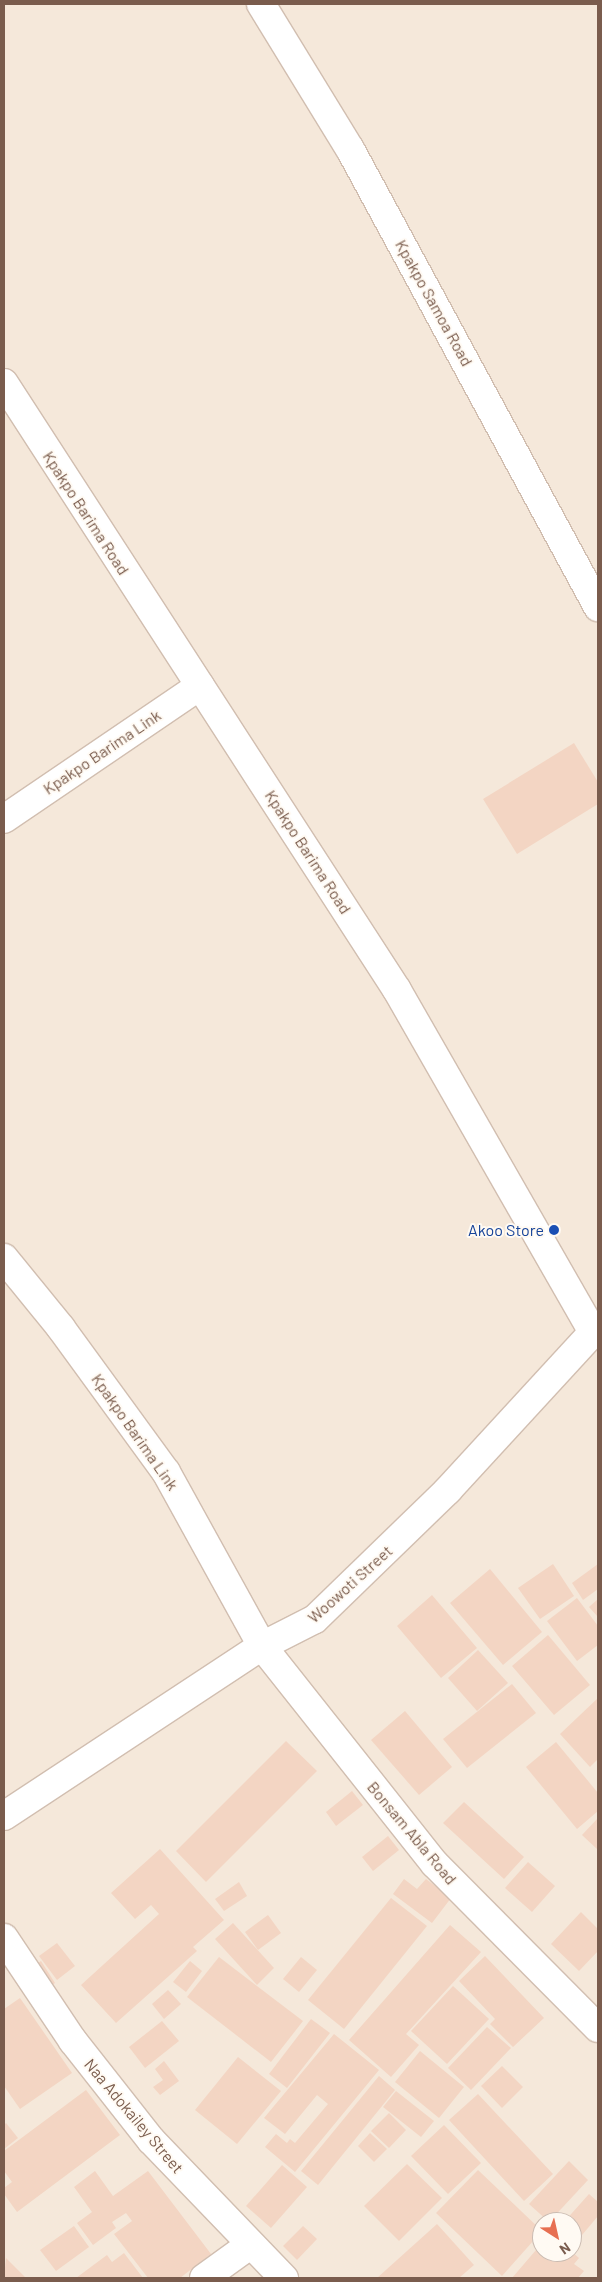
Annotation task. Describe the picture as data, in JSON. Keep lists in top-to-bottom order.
{
  "streets": {
    "street": [
      "Kpakpo Samoa Road",
      "Kpakpo Barima Road",
      "Kpakpo Barima Link",
      "Woowoti Street",
      "Bonsam Abla Road",
      "Naa Adokailey Street"
    ]
  },
  "crossings": [
    ["Kpakpo Barima Road", "Kpakpo Barima Link"],
    ["Kpakpo Barima Road", "Woowoti Street"],
    ["Kpakpo Barima Link", "Woowoti Street"],
    ["Kpakpo Barima Link", "Bonsam Abla Road"],
    ["Woowoti Street", "Bonsam Abla Road"]
  ],
  "places": ["Akoo Store"],
  "north": "bottom right"
}
